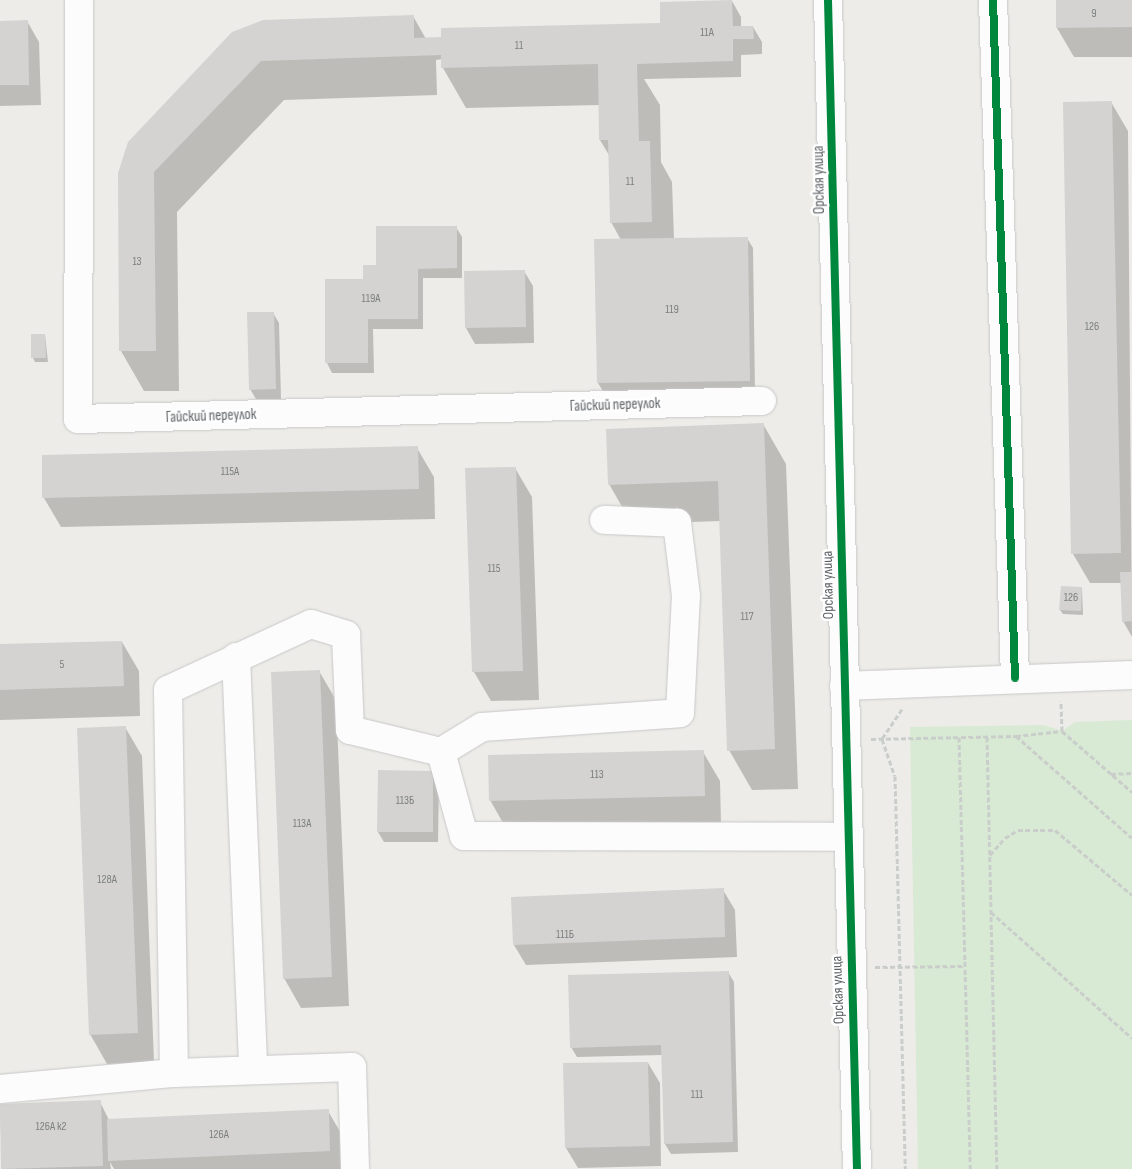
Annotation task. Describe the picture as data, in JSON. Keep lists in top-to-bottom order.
{
  "streets": {
    "street": ["Орская улица", "Гайский переулок"]
  },
  "house_numbers": [
    "9",
    "11А",
    "11",
    "11",
    "13",
    "119А",
    "119",
    "126",
    "115А",
    "115",
    "126",
    "117",
    "5",
    "113",
    "113Б",
    "113А",
    "128А",
    "111Б",
    "111",
    "126А к2",
    "126А"
  ]
}
